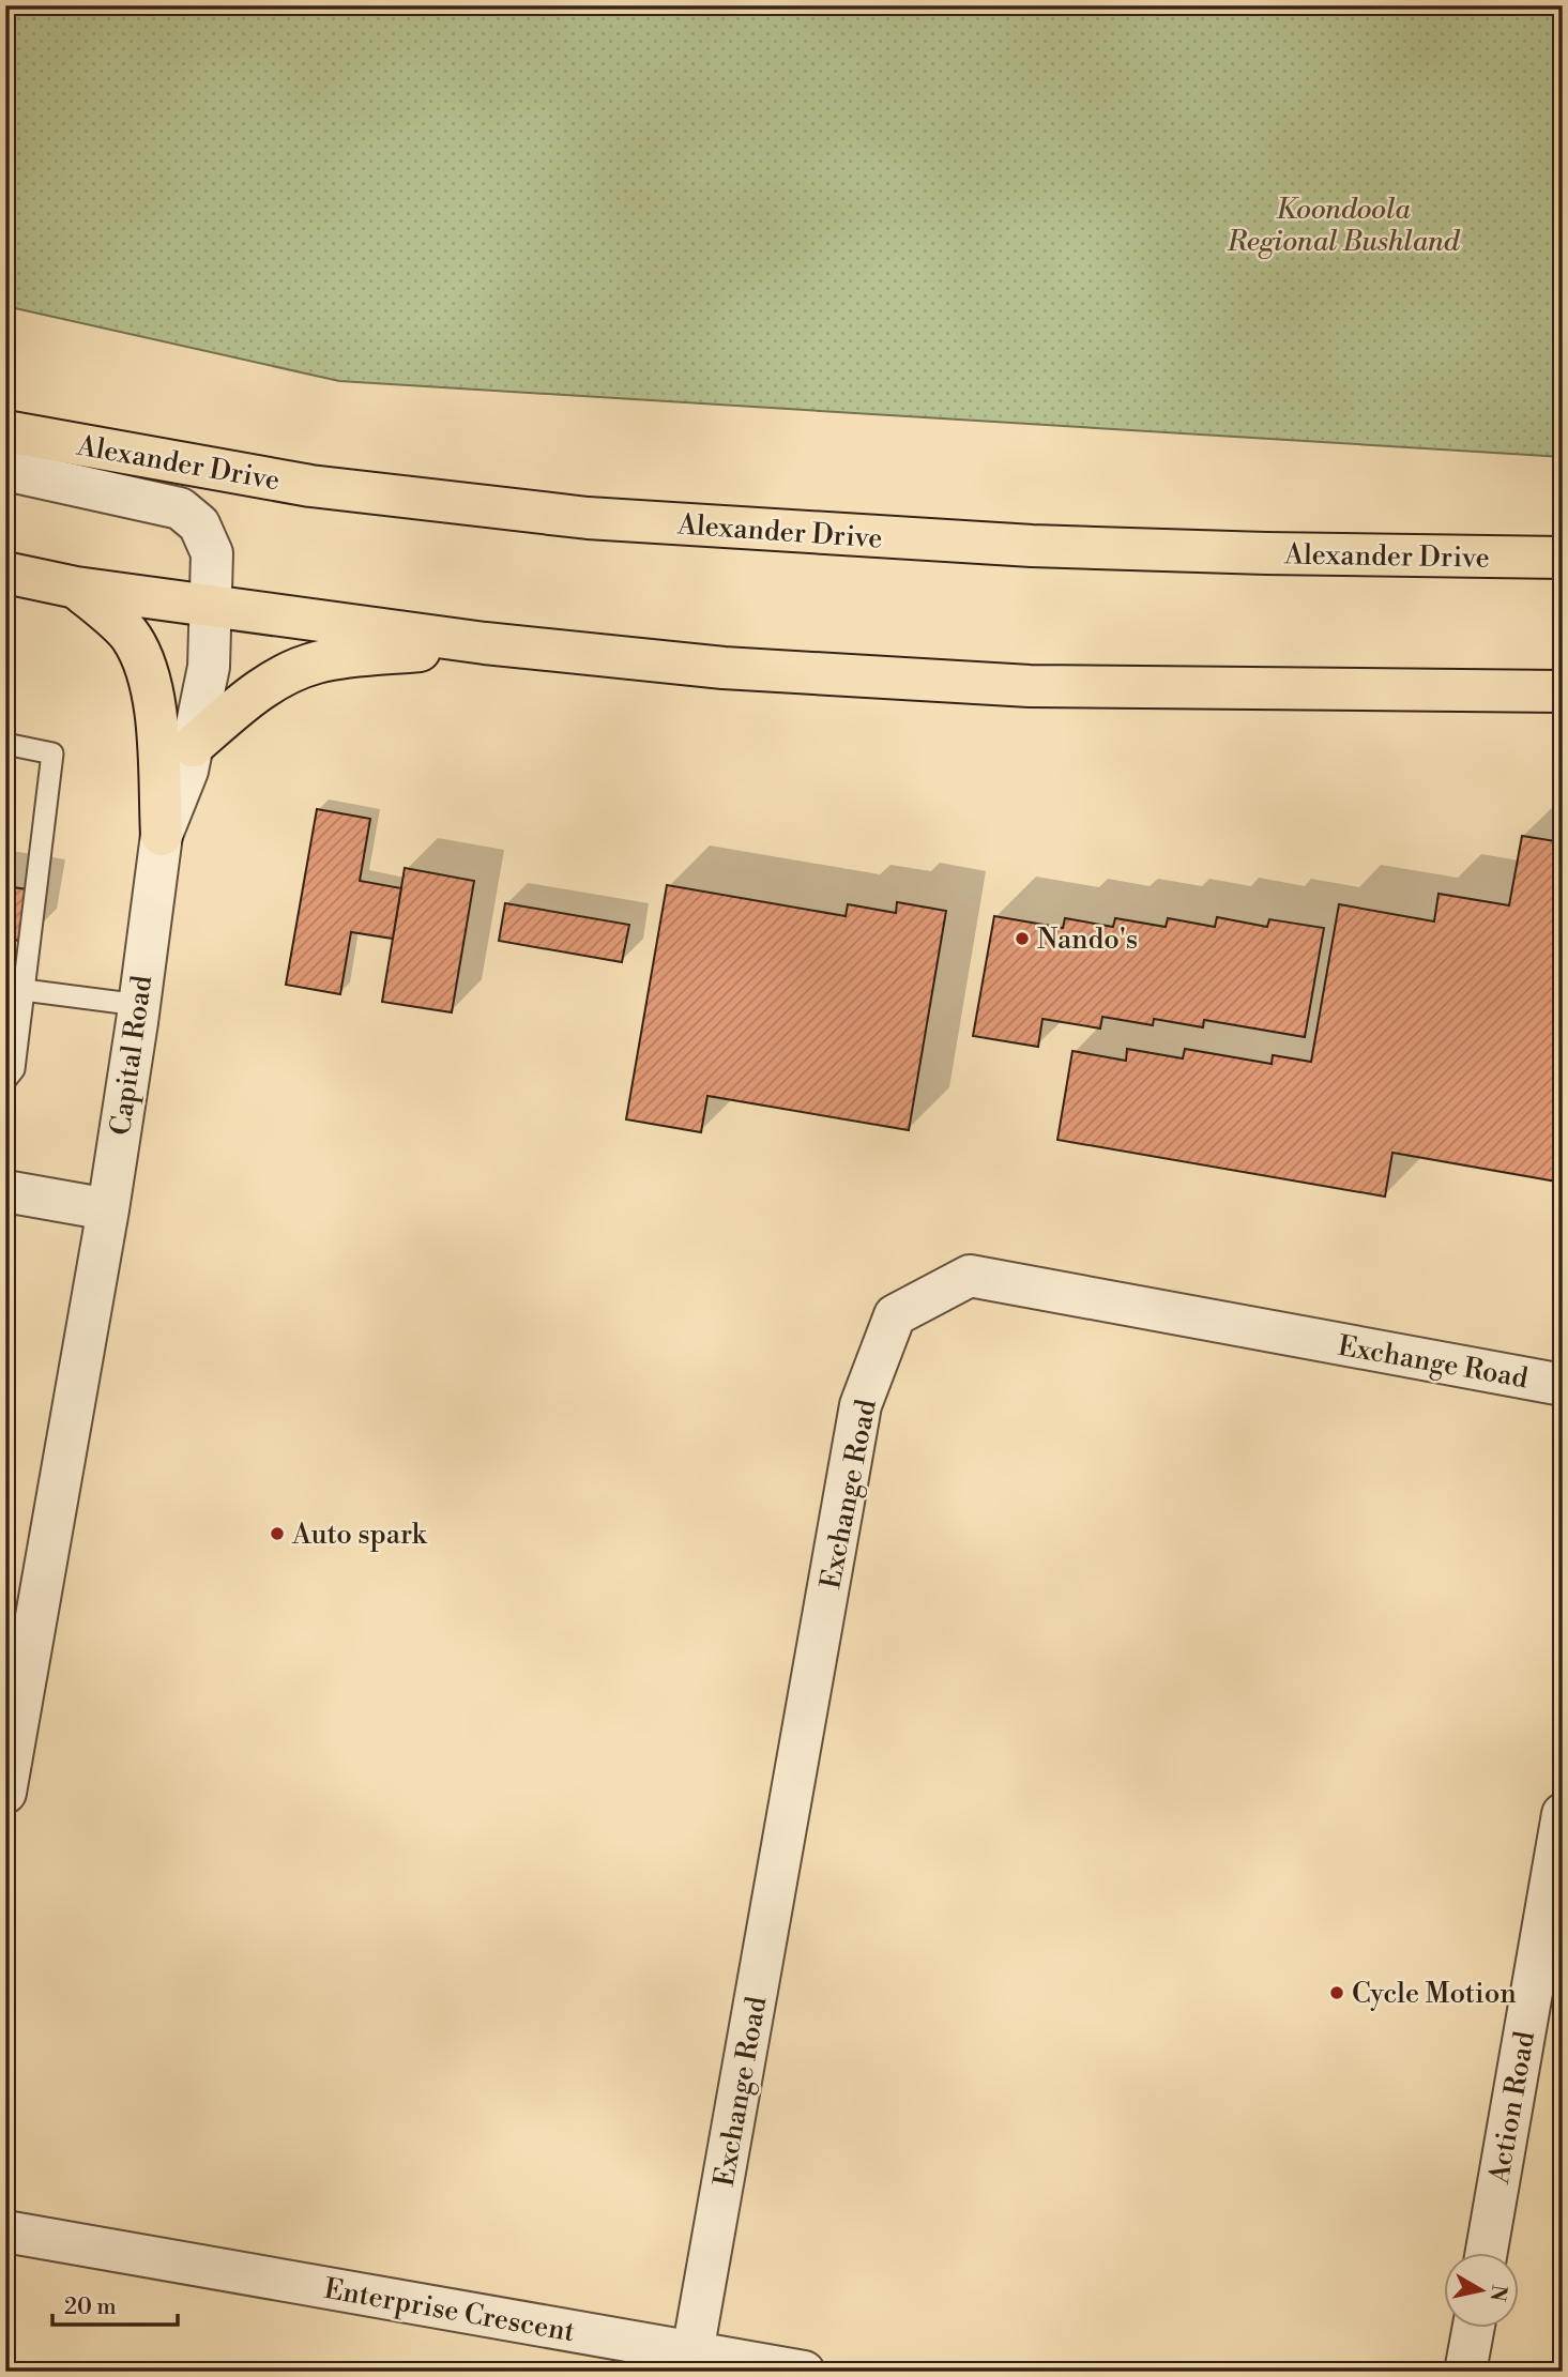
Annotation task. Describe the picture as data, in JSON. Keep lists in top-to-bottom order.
{
  "streets": {
    "main road": ["Alexander Drive"],
    "street": [
      "Capital Road",
      "Exchange Road",
      "Action Road",
      "Enterprise Crescent"
    ]
  },
  "crossings": [
    ["Exchange Road", "Enterprise Crescent"]
  ],
  "parks": ["Koondoola Regional Bushland"],
  "places": ["Nando's", "Auto spark", "Cycle Motion"],
  "scale_bar": "20 m",
  "north": "right"
}
